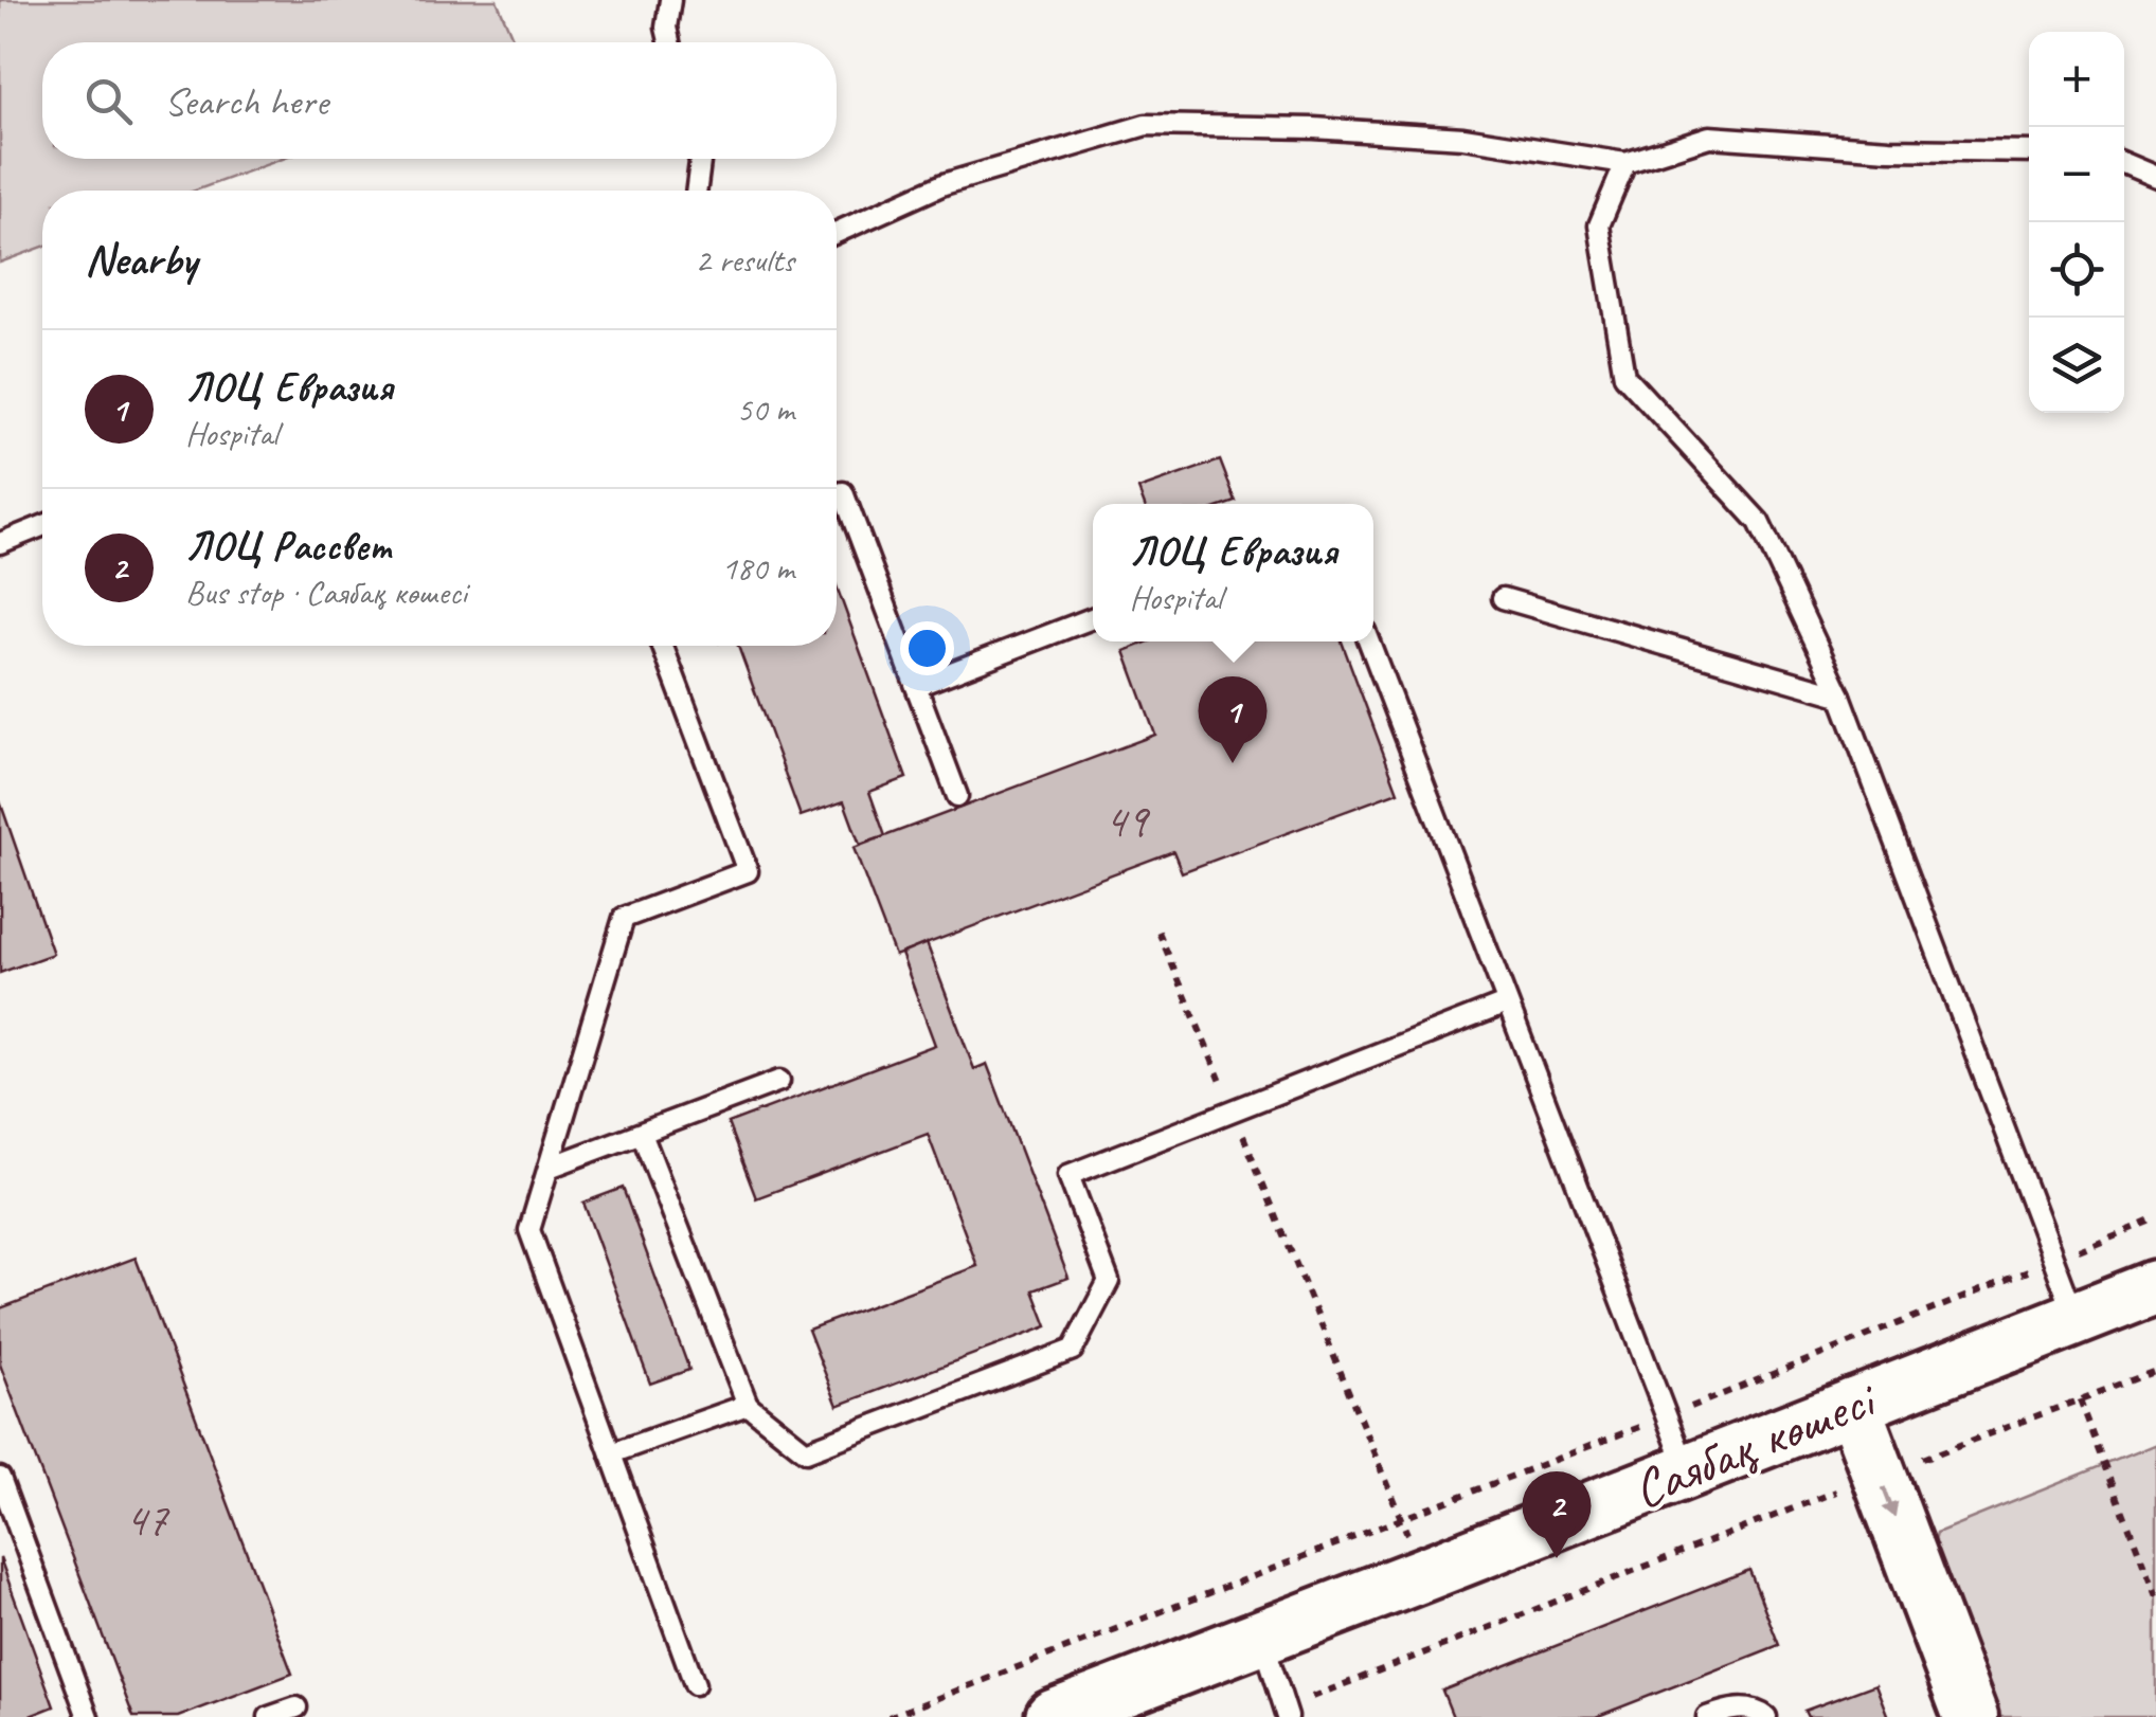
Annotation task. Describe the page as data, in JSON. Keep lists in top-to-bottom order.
{
  "streets": {
    "street": ["Саябақ көшесі"]
  },
  "house_numbers": ["49", "47"],
  "page": {
    "map_buttons": ["+", "−"],
    "search": "Search here",
    "heading": ["Nearby", "2 results"],
    "list": [
      {
        "mark": "1",
        "name": "ЛОЦ Евразия",
        "note": "Hospital",
        "value": "50 m"
      },
      {
        "mark": "2",
        "name": "ЛОЦ Рассвет",
        "note": "Bus stop · Саябақ көшесі",
        "value": "180 m"
      }
    ],
    "popup": ["ЛОЦ Евразия", "Hospital"],
    "pins": ["1", "2"]
  }
}
